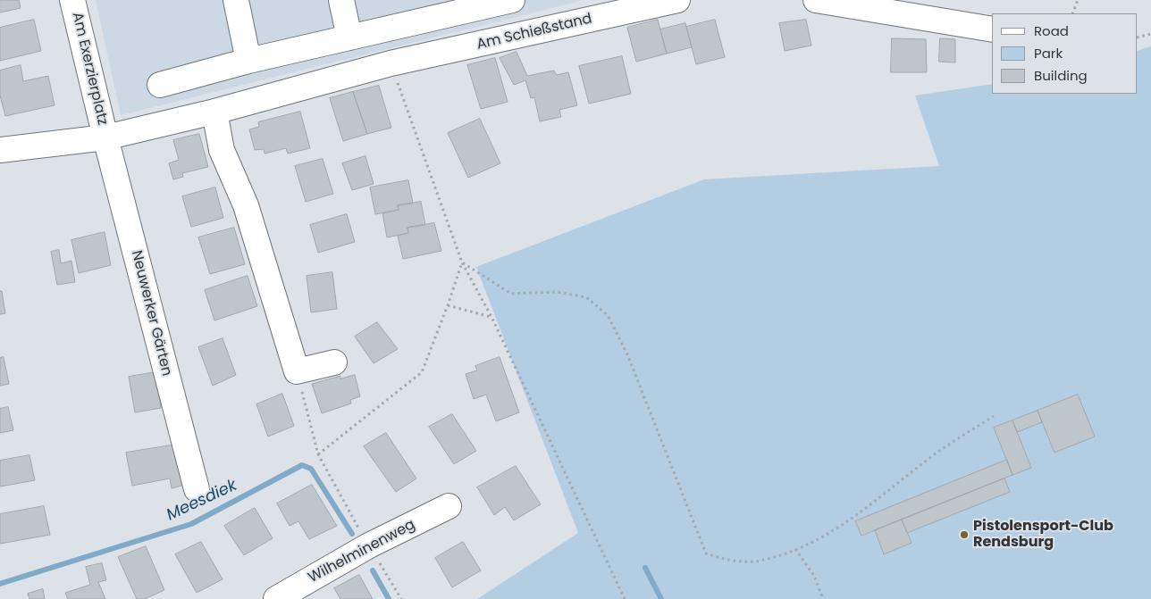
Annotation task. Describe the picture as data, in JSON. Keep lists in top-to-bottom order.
{
  "streets": {
    "street": [
      "Am Schießstand",
      "Am Exerzierplatz",
      "Neuwerker Gärten",
      "Wilhelminenweg"
    ]
  },
  "crossings": [
    ["Am Exerzierplatz", "Neuwerker Gärten"]
  ],
  "water": ["Meesdiek"],
  "places": ["Pistolensport-Club Rendsburg"],
  "legend": ["Road", "Park", "Building"]
}
